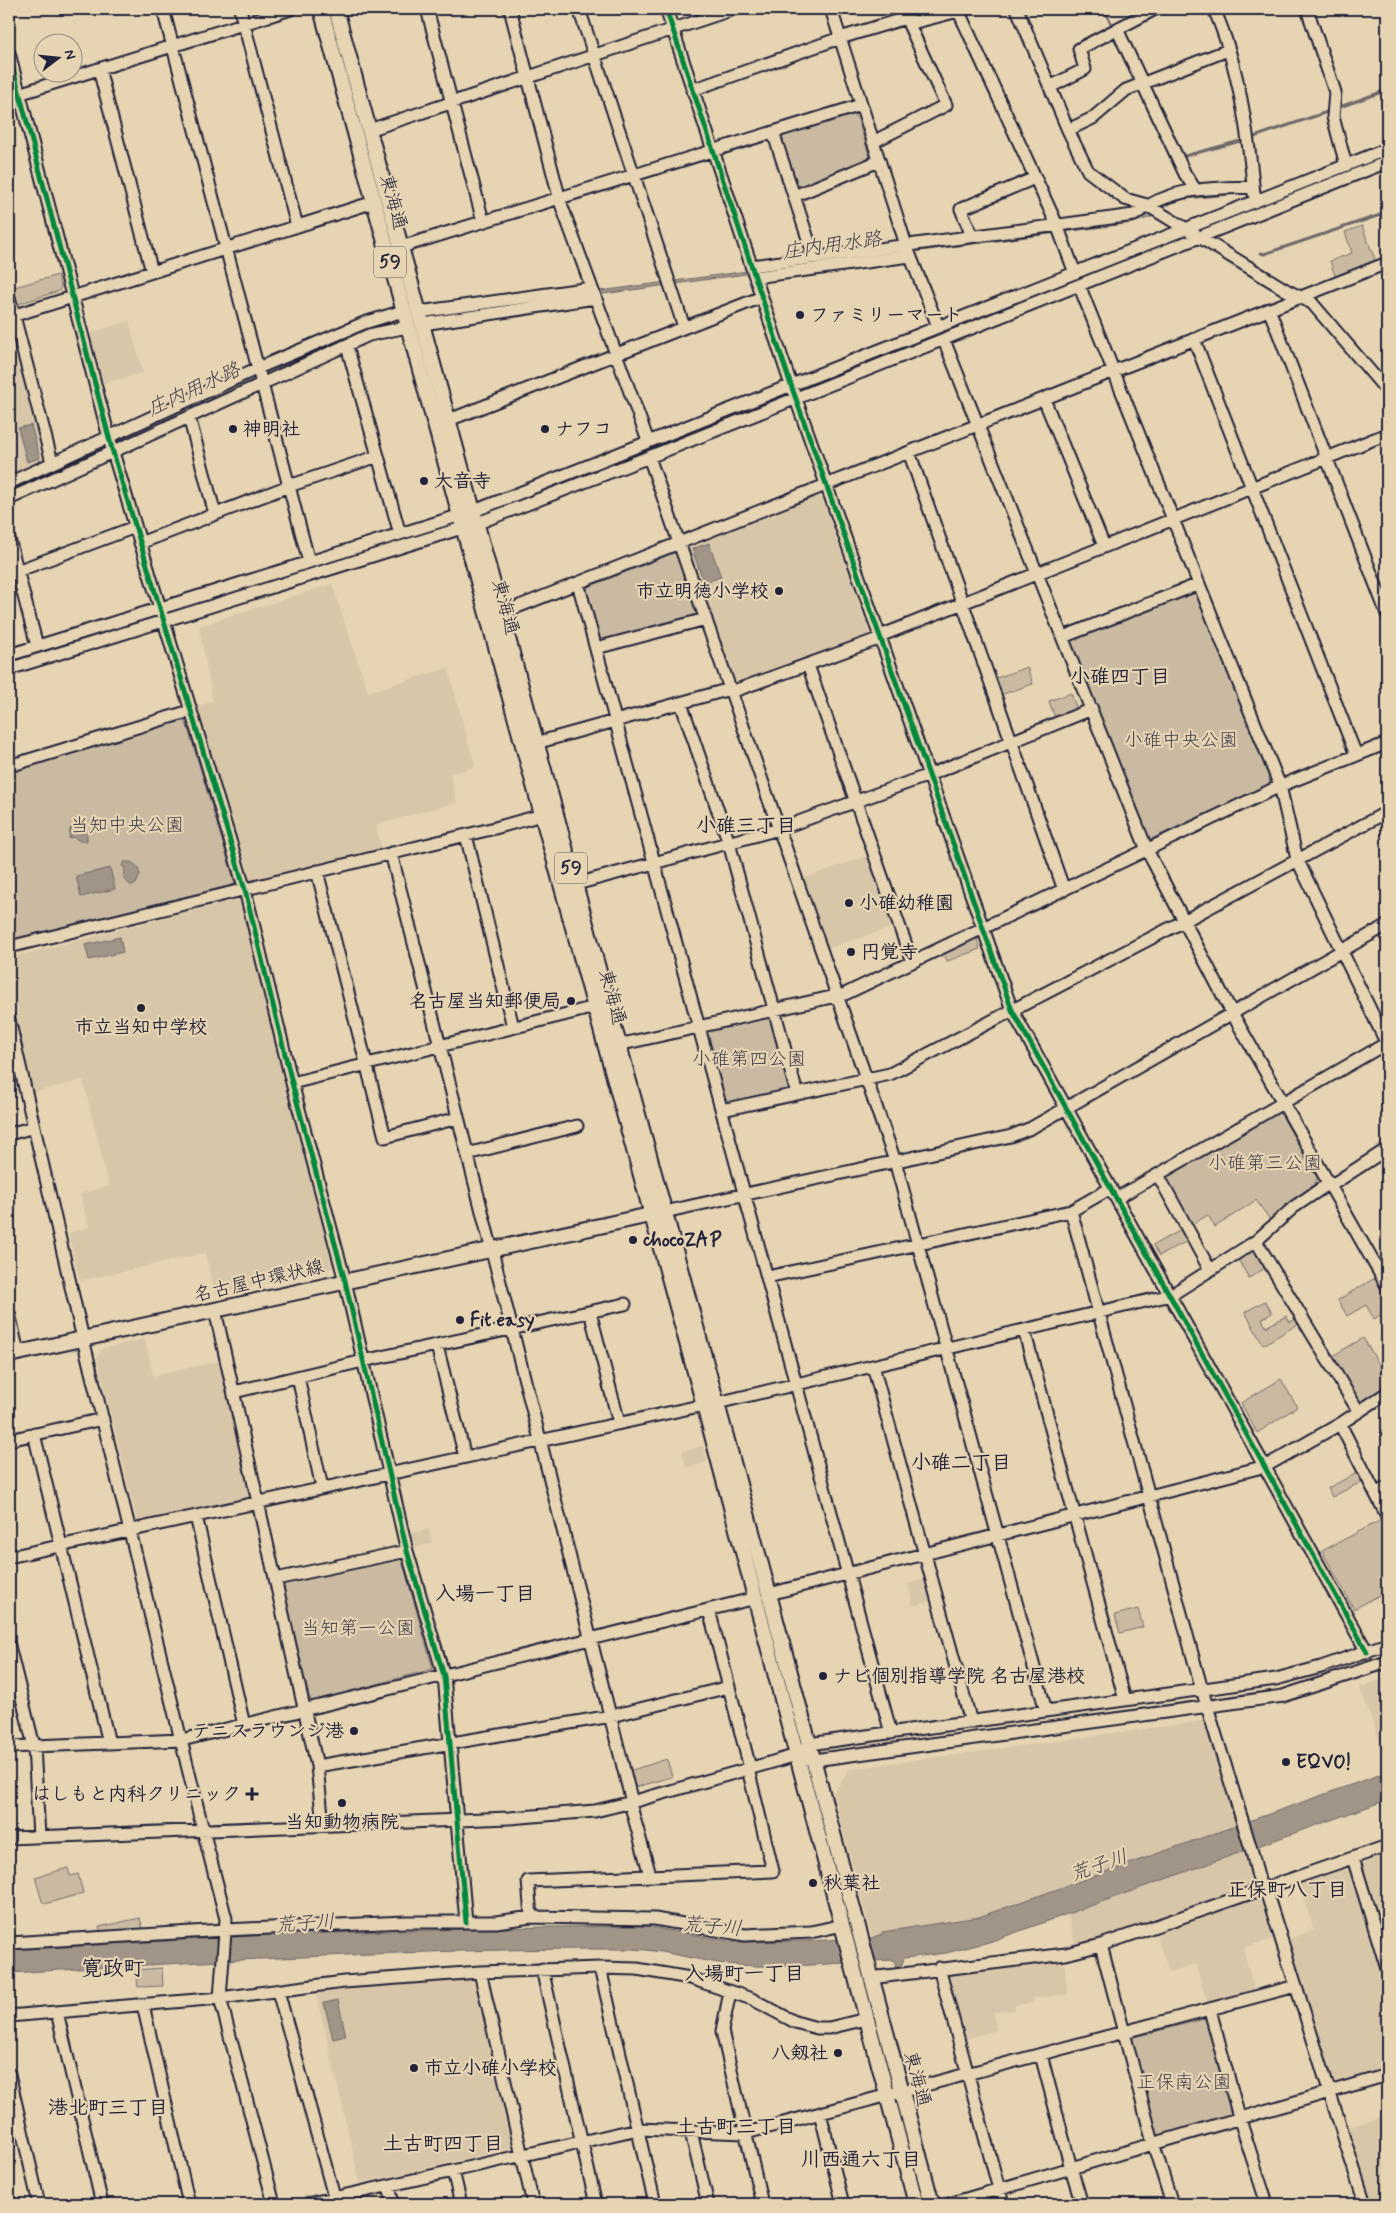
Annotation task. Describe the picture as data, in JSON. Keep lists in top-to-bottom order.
{
  "streets": {
    "main road": ["東海通", "59", "名古屋中環状線"]
  },
  "crossings": [
    ["東海通", "名古屋中環状線"]
  ],
  "districts": [
    "小碓四丁目",
    "小碓三丁目",
    "小碓二丁目",
    "入場一丁目",
    "正保町八丁目",
    "寛政町",
    "入場町一丁目",
    "港北町三丁目",
    "土古町三丁目",
    "土古町四丁目",
    "川西通六丁目"
  ],
  "water": ["庄内用水路", "荒子川"],
  "parks": [
    "小碓中央公園",
    "当知中央公園",
    "小碓第四公園",
    "小碓第三公園",
    "当知第一公園",
    "正保南公園"
  ],
  "places": {
    "other": [
      "ファミリーマート",
      "神明社",
      "ナフコ",
      "大音寺",
      "市立明徳小学校",
      "小碓幼稚園",
      "円覚寺",
      "名古屋当知郵便局",
      "市立当知中学校",
      "chocoZAP",
      "Fit easy",
      "ナビ個別指導学院 名古屋港校",
      "テニスラウンジ港",
      "EQVO!",
      "当知動物病院",
      "秋葉社",
      "八剱社",
      "市立小碓小学校"
    ],
    "health": ["はしもと内科クリニック"]
  },
  "north": "right"
}
